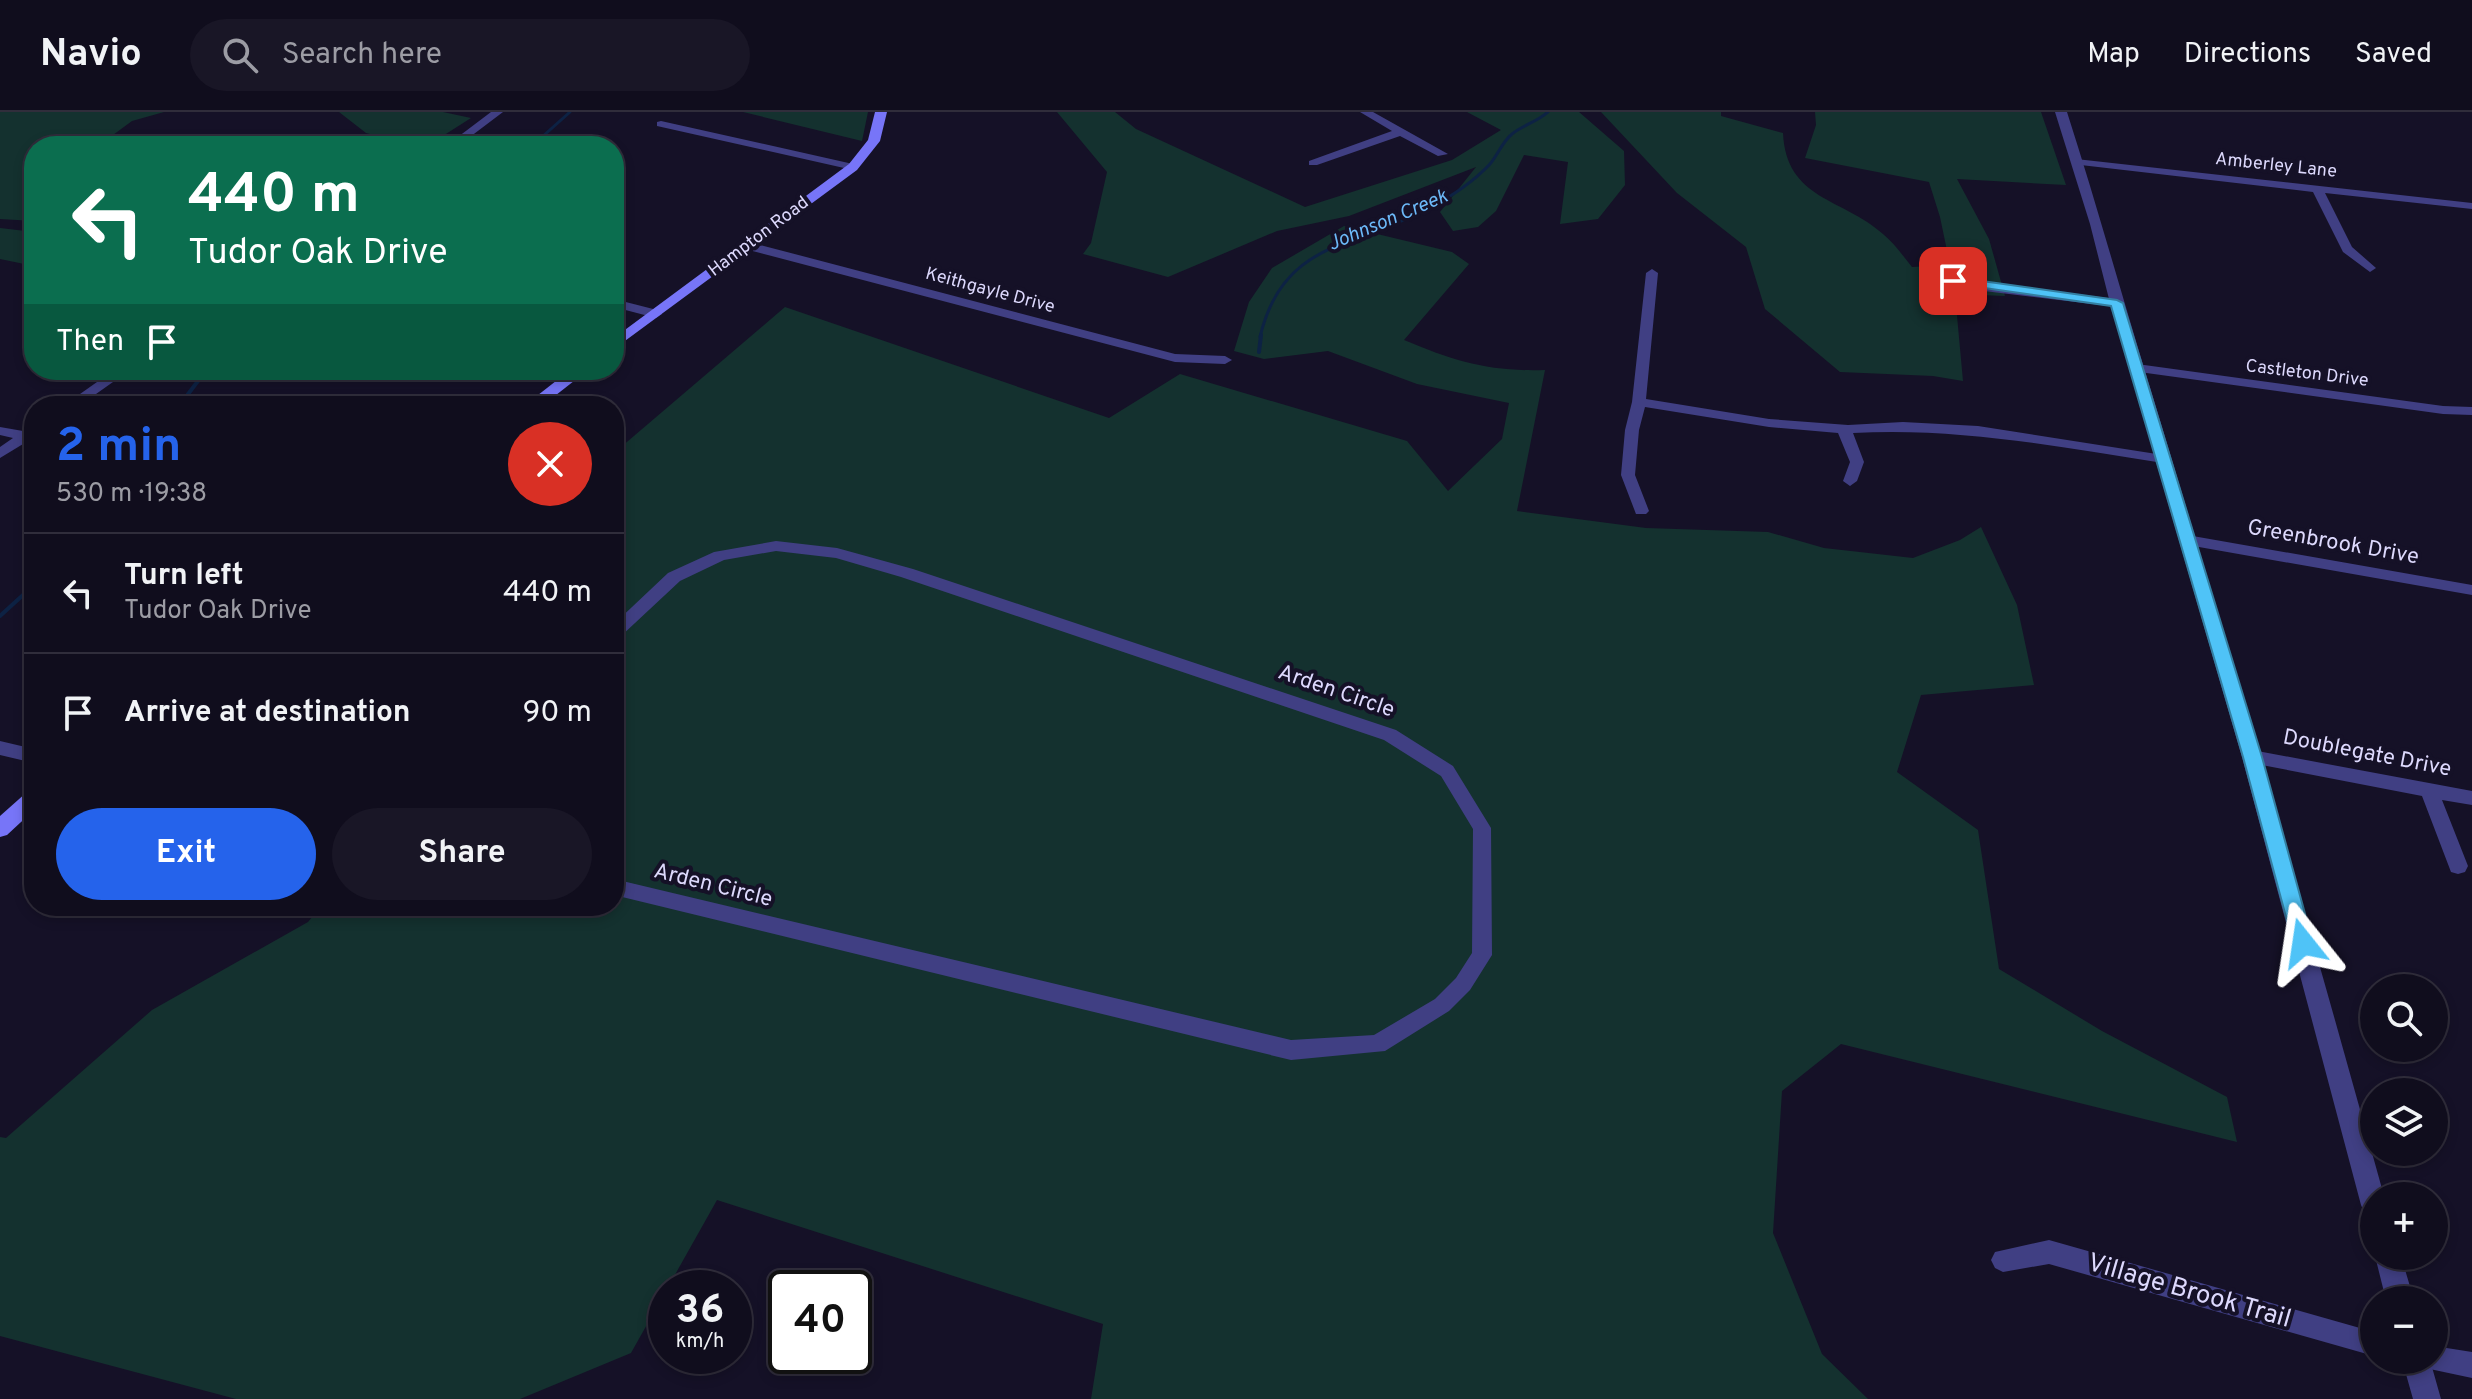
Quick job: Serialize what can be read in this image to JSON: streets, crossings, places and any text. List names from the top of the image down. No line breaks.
{"streets":{"main road":["Hampton Road"],"street":["Amberley Lane","Keithgayle Drive","Castleton Drive","Greenbrook Drive","Arden Circle","Doublegate Drive","Village Brook Trail"]},"crossings":[["Hampton Road","Keithgayle Drive"]],"water":["Johnson Creek"],"page":{"header":"Navio","search":"Search here","nav":["Map","Directions","Saved"],"turn":["440 m","Tudor Oak Drive"],"then":"Then","heading":["2 min","530 m · 19:38"],"list":[{"name":"Turn left","note":"Tudor Oak Drive","value":"440 m"},{"name":"Arrive at destination","value":"90 m"}],"buttons":["Exit","Share"],"map_buttons":["+","−"],"speed":"36 km/h","limit":"40"}}
